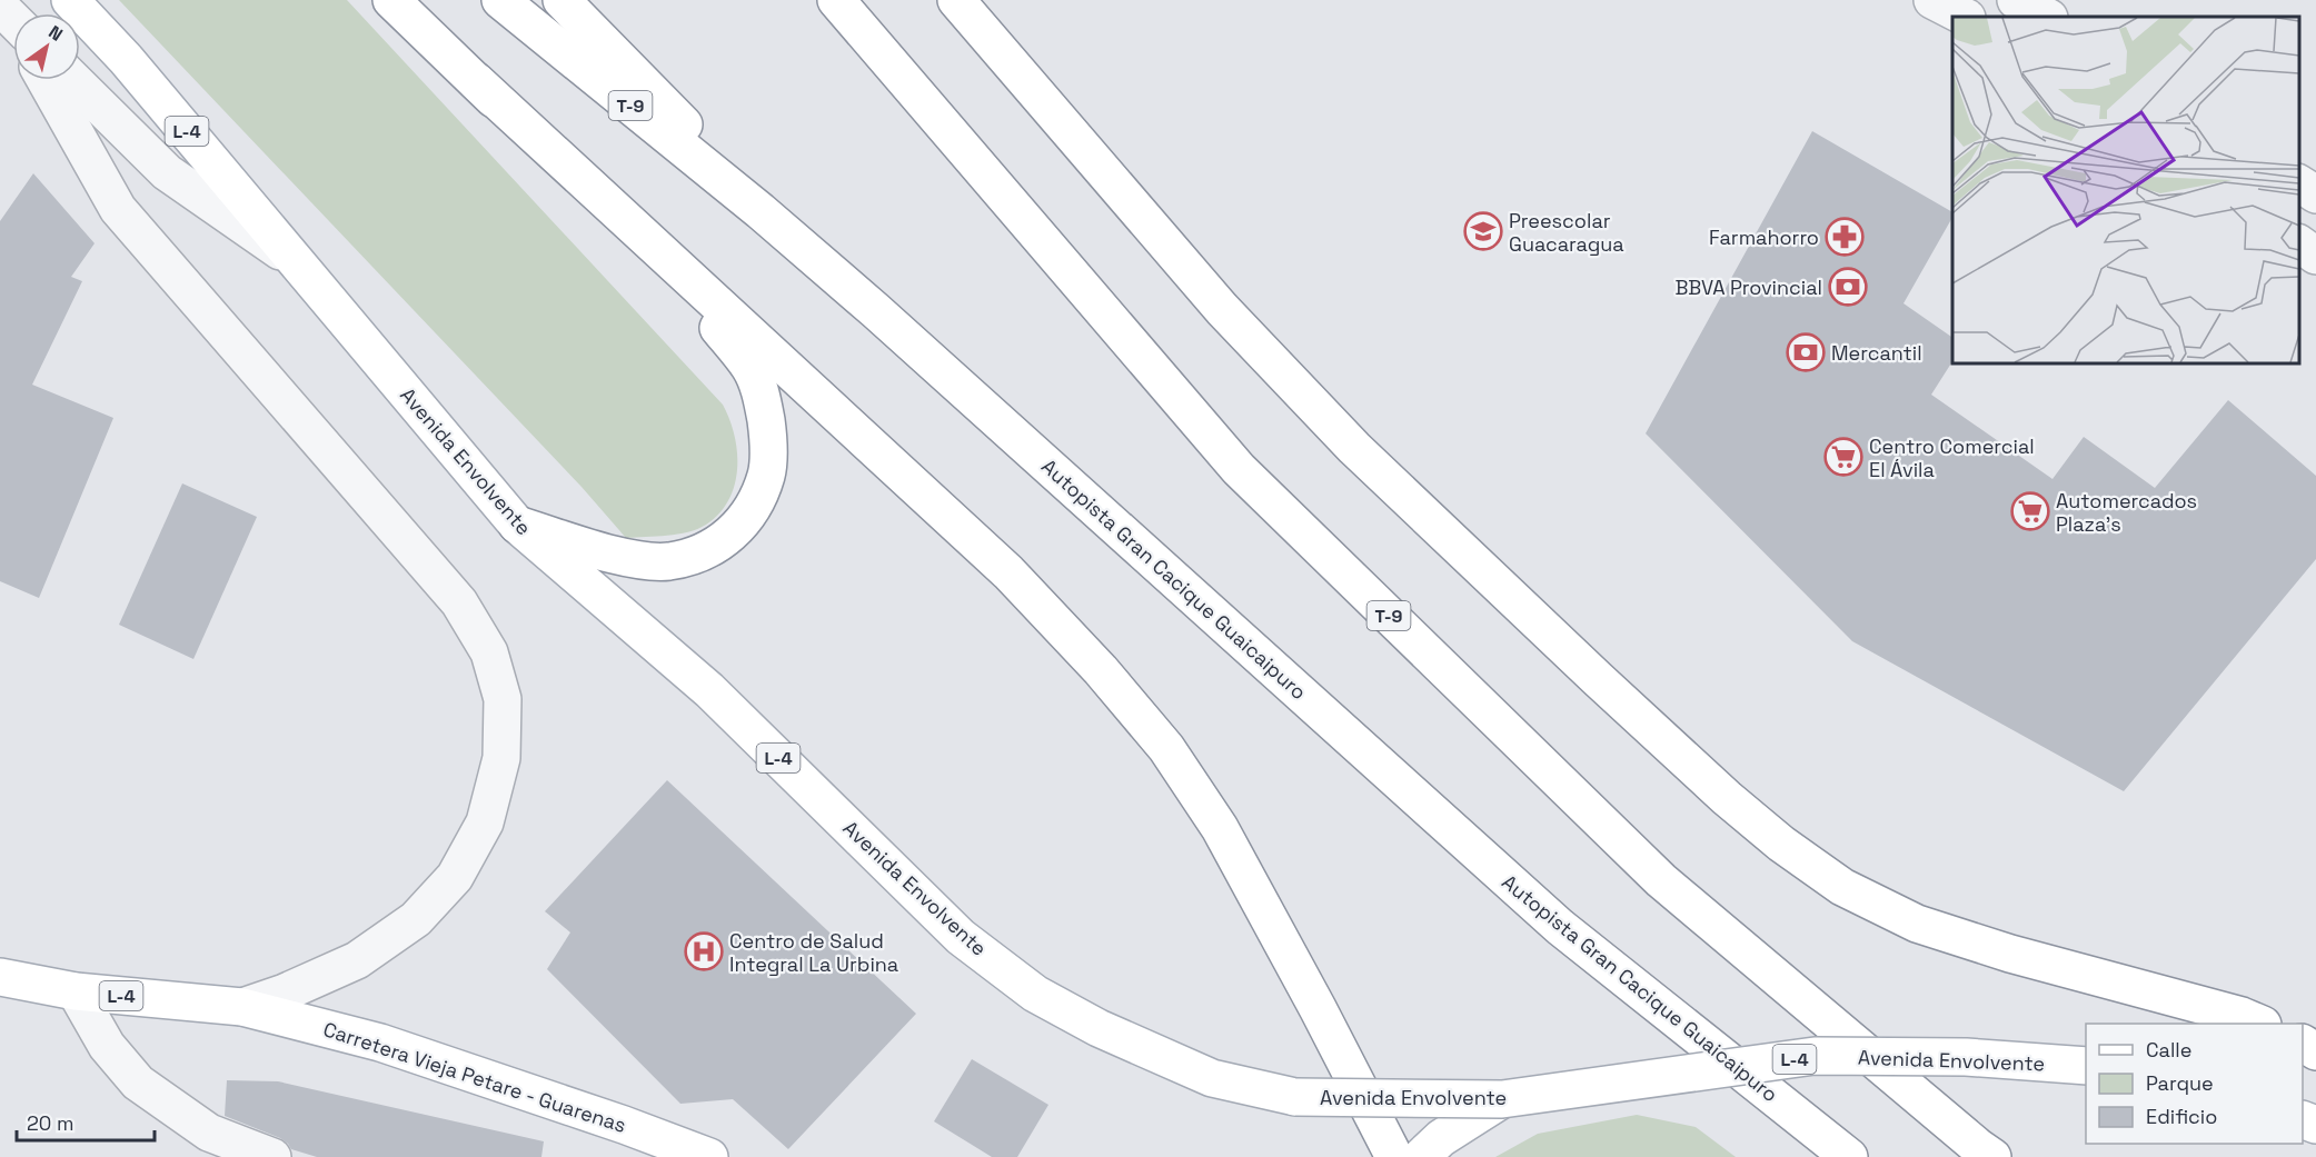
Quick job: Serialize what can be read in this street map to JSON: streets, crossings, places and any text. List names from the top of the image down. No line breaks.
{"streets":{"main road":["T-9","L-4","Avenida Envolvente","Autopista Gran Cacique Guaicaipuro","Carretera Vieja Petare - Guarenas"]},"places":{"school or university":["Preescolar Guacaragua"],"pharmacy":["Farmahorro"],"bank":["BBVA Provincial","Mercantil"],"supermarket":["Centro Comercial El Ávila","Automercados Plaza's"],"hospital":["Centro de Salud Integral La Urbina"]},"legend":["Calle","Parque","Edificio"],"scale_bar":"20 m","north":"top right"}
